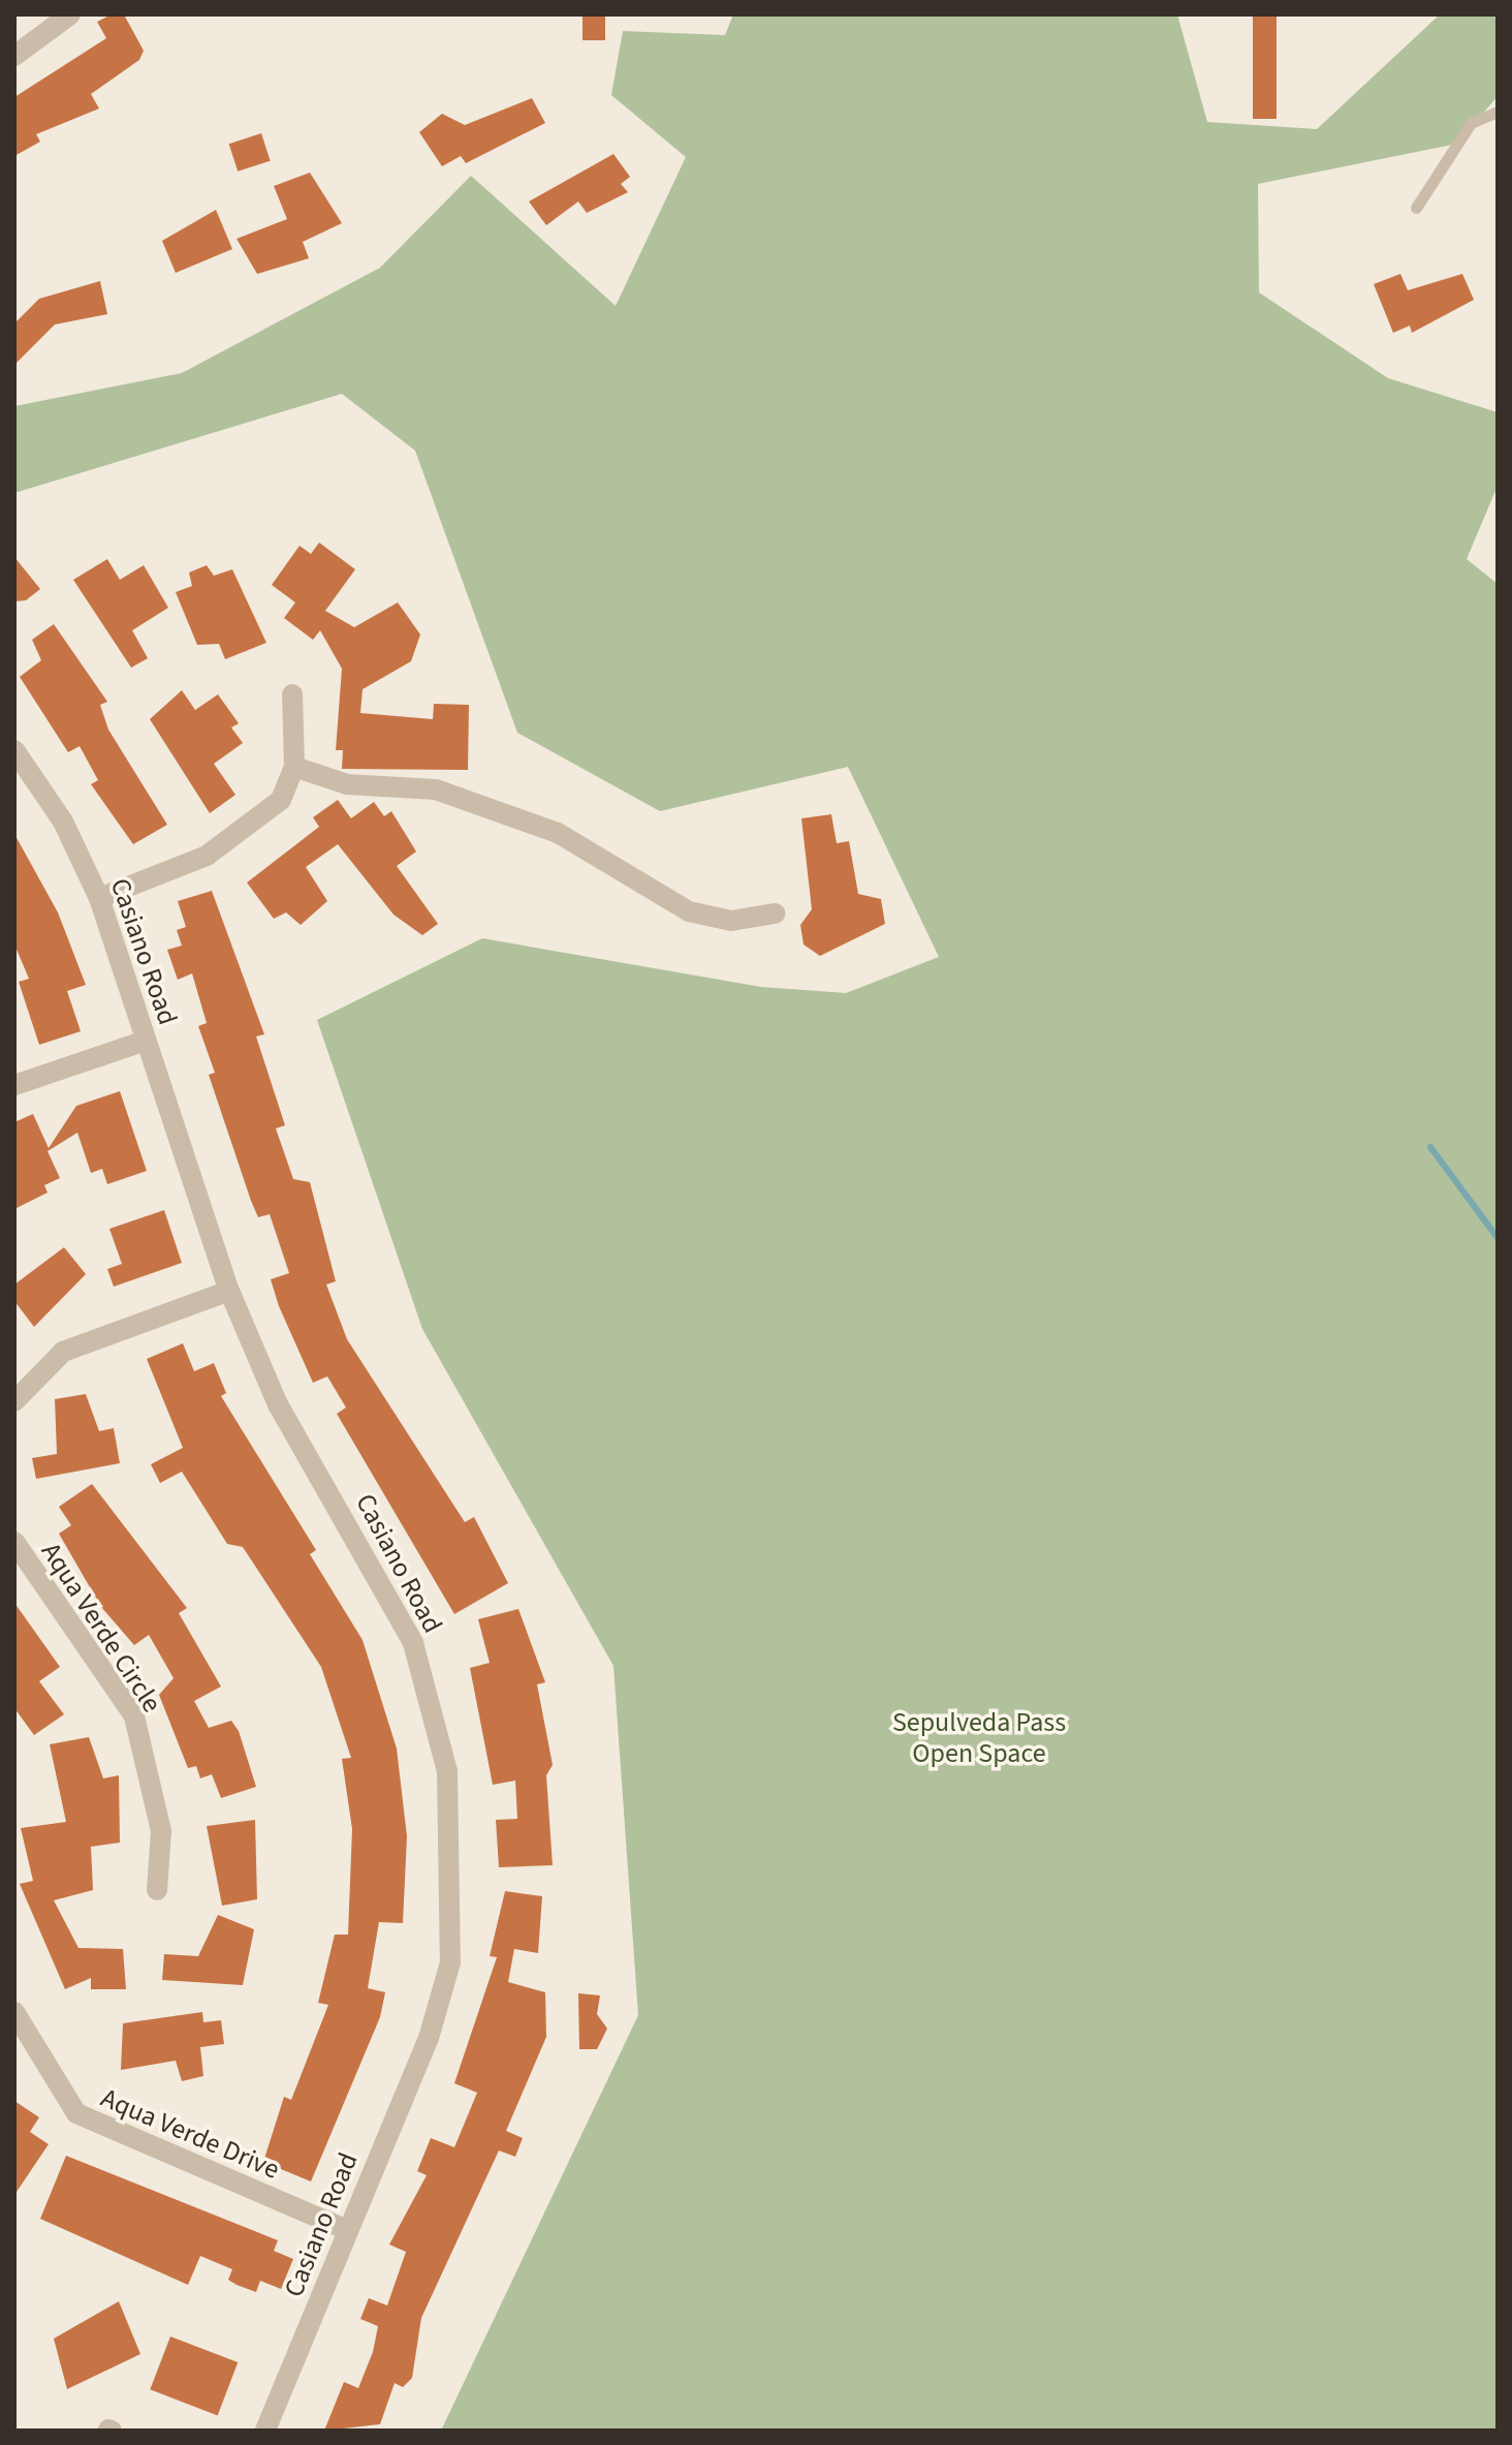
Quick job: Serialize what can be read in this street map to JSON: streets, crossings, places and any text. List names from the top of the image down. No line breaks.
{"streets":{"street":["Casiano Road","Aqua Verde Circle","Aqua Verde Drive"]},"crossings":[["Casiano Road","Aqua Verde Drive"]],"parks":["Sepulveda Pass Open Space"]}
